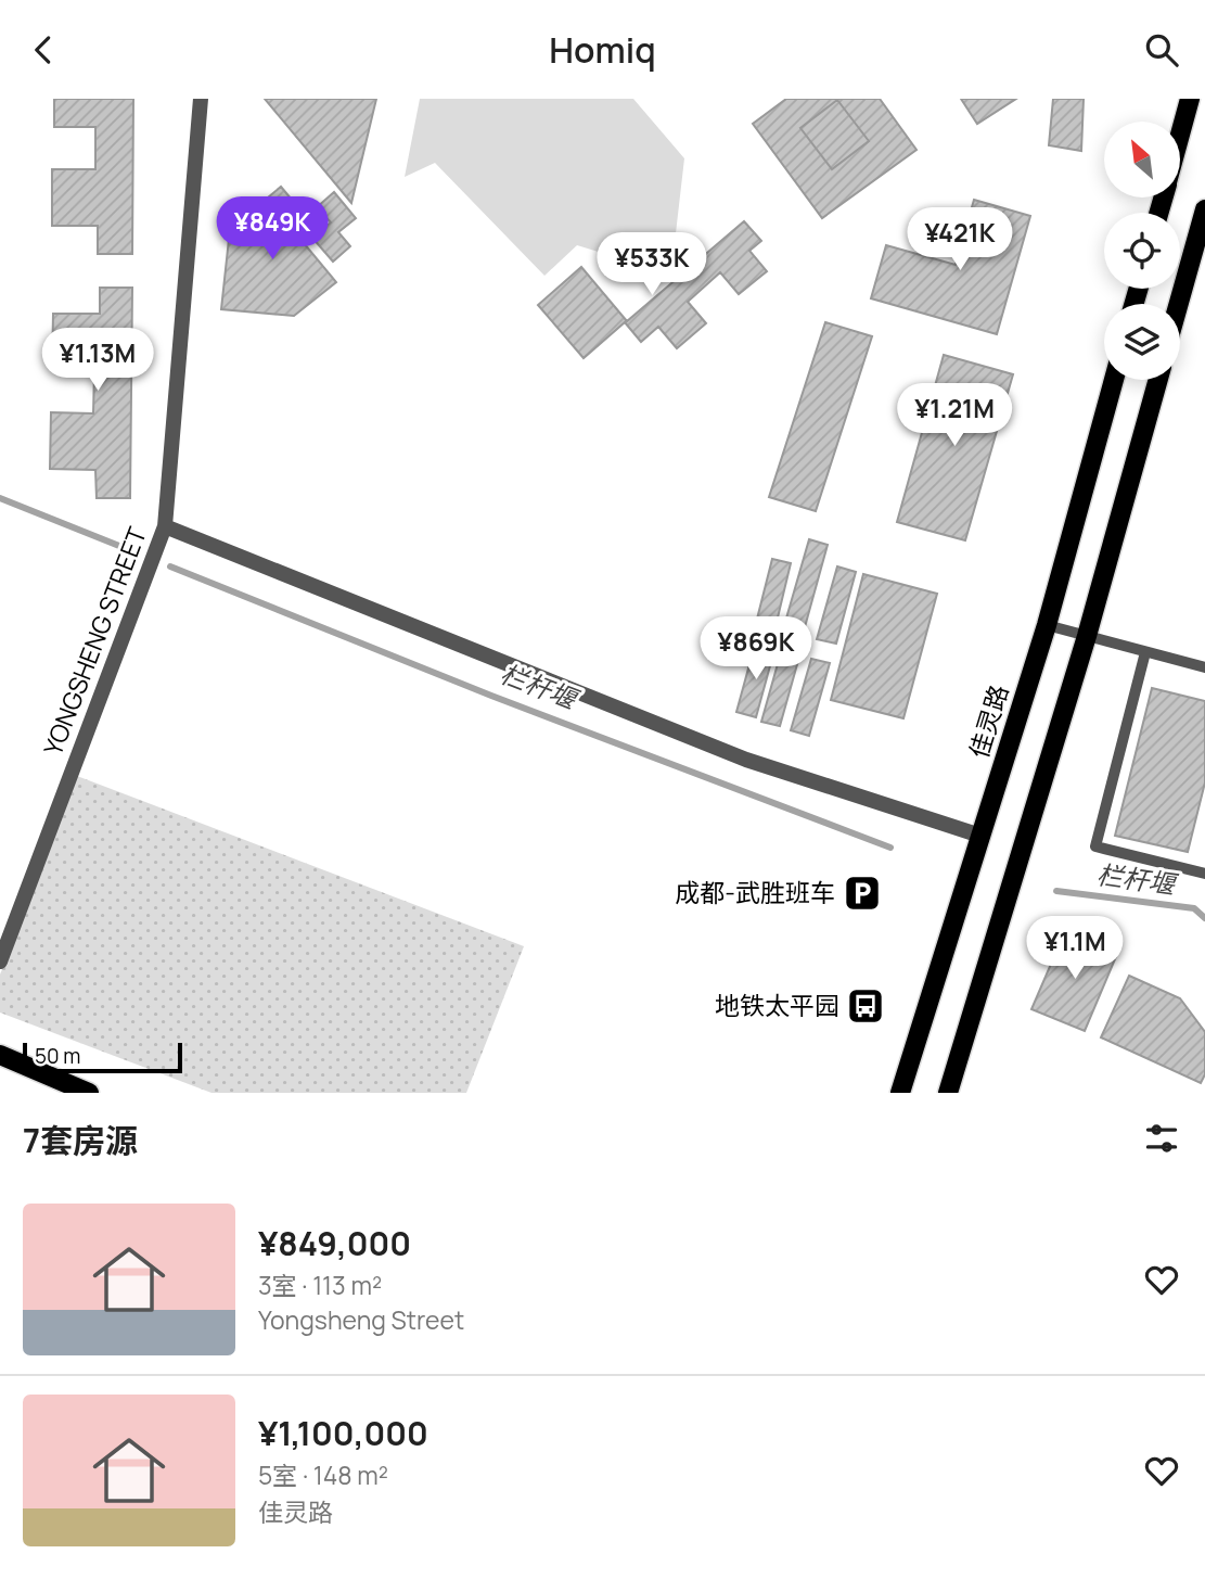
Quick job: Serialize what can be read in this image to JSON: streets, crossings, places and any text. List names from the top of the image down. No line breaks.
{"streets":{"main road":["佳灵路"],"street":["YONGSHENG STREET"]},"water":["栏杆堰"],"places":{"parking":["成都-武胜班车"],"bus stop":["地铁太平园"]},"scale_bar":"50 m","north":"top left","page":{"header":"Homiq","price":["¥849K","¥421K","¥533K","¥1.13M","¥1.21M","¥869K","¥1.1M"],"scale":"50 m","heading":"7套房源","list":[{"name":"¥849,000","note":"3室 · 113 m² · Yongsheng Street"},{"name":"¥1,100,000","note":"5室 · 148 m² · 佳灵路"}]}}
